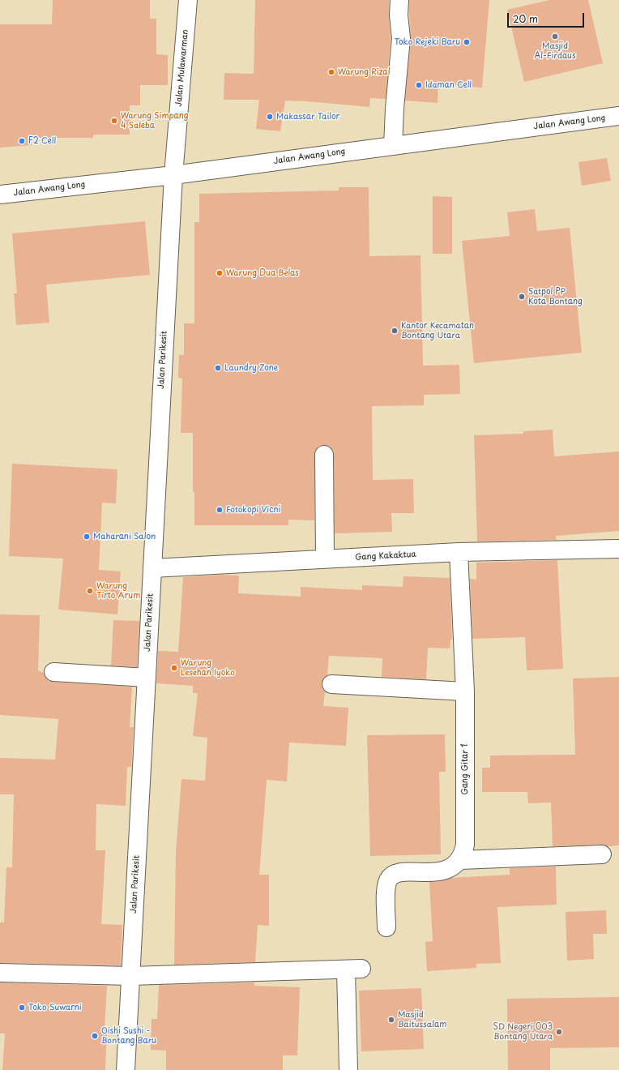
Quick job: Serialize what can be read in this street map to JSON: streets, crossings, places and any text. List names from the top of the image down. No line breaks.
{"streets":{"street":["Jalan Mulawarman","Jalan Awang Long","Jalan Parikesit","Gang Kakaktua","Gang Gitar 1"]},"crossings":[["Jalan Mulawarman","Jalan Awang Long"],["Jalan Mulawarman","Jalan Parikesit"],["Jalan Awang Long","Jalan Parikesit"],["Jalan Parikesit","Gang Kakaktua"],["Gang Kakaktua","Gang Gitar 1"]],"places":["Masjid Al-Firdaus","Toko Rejeki Baru","Warung Rizal","Idaman Cell","Makassar Tailor","Warung Simpang 4 Saleba","F2 Cell","Warung Dua Belas","Satpol PP Kota Bontang","Kantor Kecamatan Bontang Utara","Laundry Zone","Fotokopi Vicni","Maharani Salon","Warung Tirto Arum","Warung Lesehan Iyoko","Toko Suwarni","Masjid Baitussalam","SD Negeri 003 Bontang Utara","Oishi Sushi - Bontang Baru"],"scale_bar":"20 m"}
